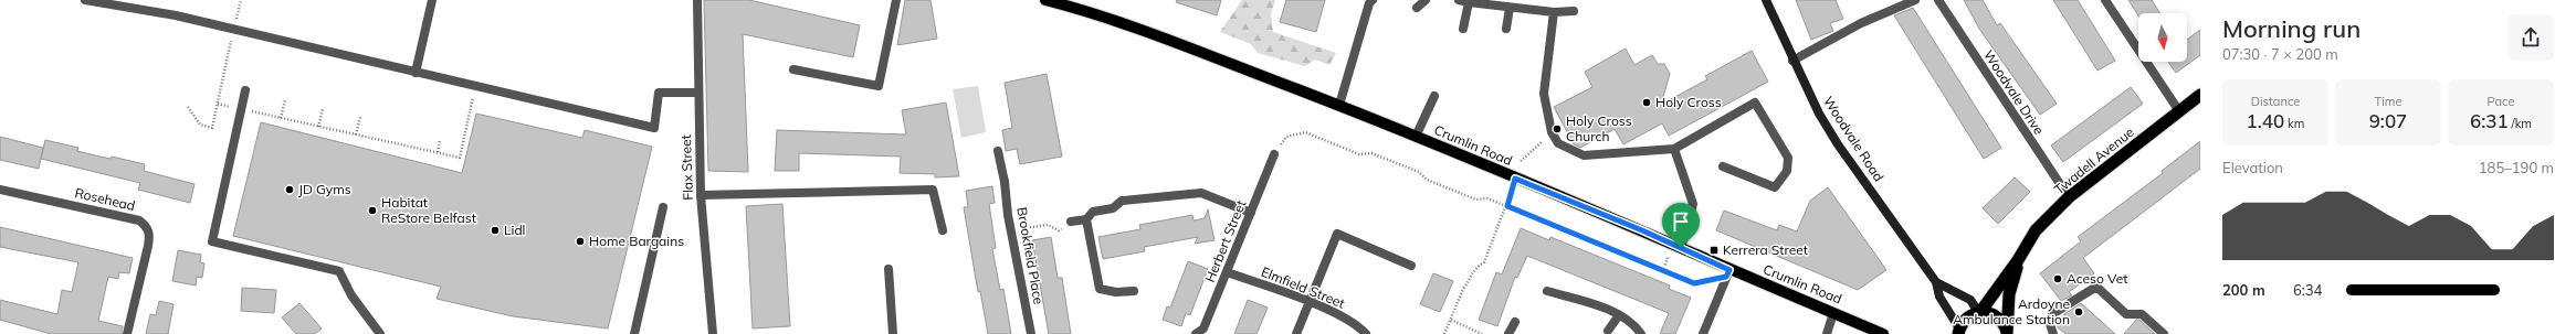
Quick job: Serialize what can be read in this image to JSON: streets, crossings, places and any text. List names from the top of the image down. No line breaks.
{"streets":{"highway":["Twadell Avenue"],"main road":["Woodvale Road","Crumlin Road"],"street":["Woodvale Drive","Flax Street","Rosehead","Herbert Street","Brookfield Place","Elmfield Street"]},"crossings":[["Woodvale Drive","Twadell Avenue"],["Woodvale Road","Twadell Avenue"],["Herbert Street","Elmfield Street"]],"places":{"other":["Holy Cross","Holy Cross Church","JD Gyms","Habitat ReStore Belfast","Lidl","Home Bargains","Aceso Vet","Ardoyne Ambulance Station"],"transit":["Kerrera Street"]},"north":"bottom","page":{"heading":["Morning run","07:30 · 7 × 200 m"],"stats":[["Distance","1.40 km"],["Time","9:07"],["Pace","6:31 /km"]],"chart":["Elevation","185–190 m"],"list":[{"name":"200 m","note":"6:34"}]}}
